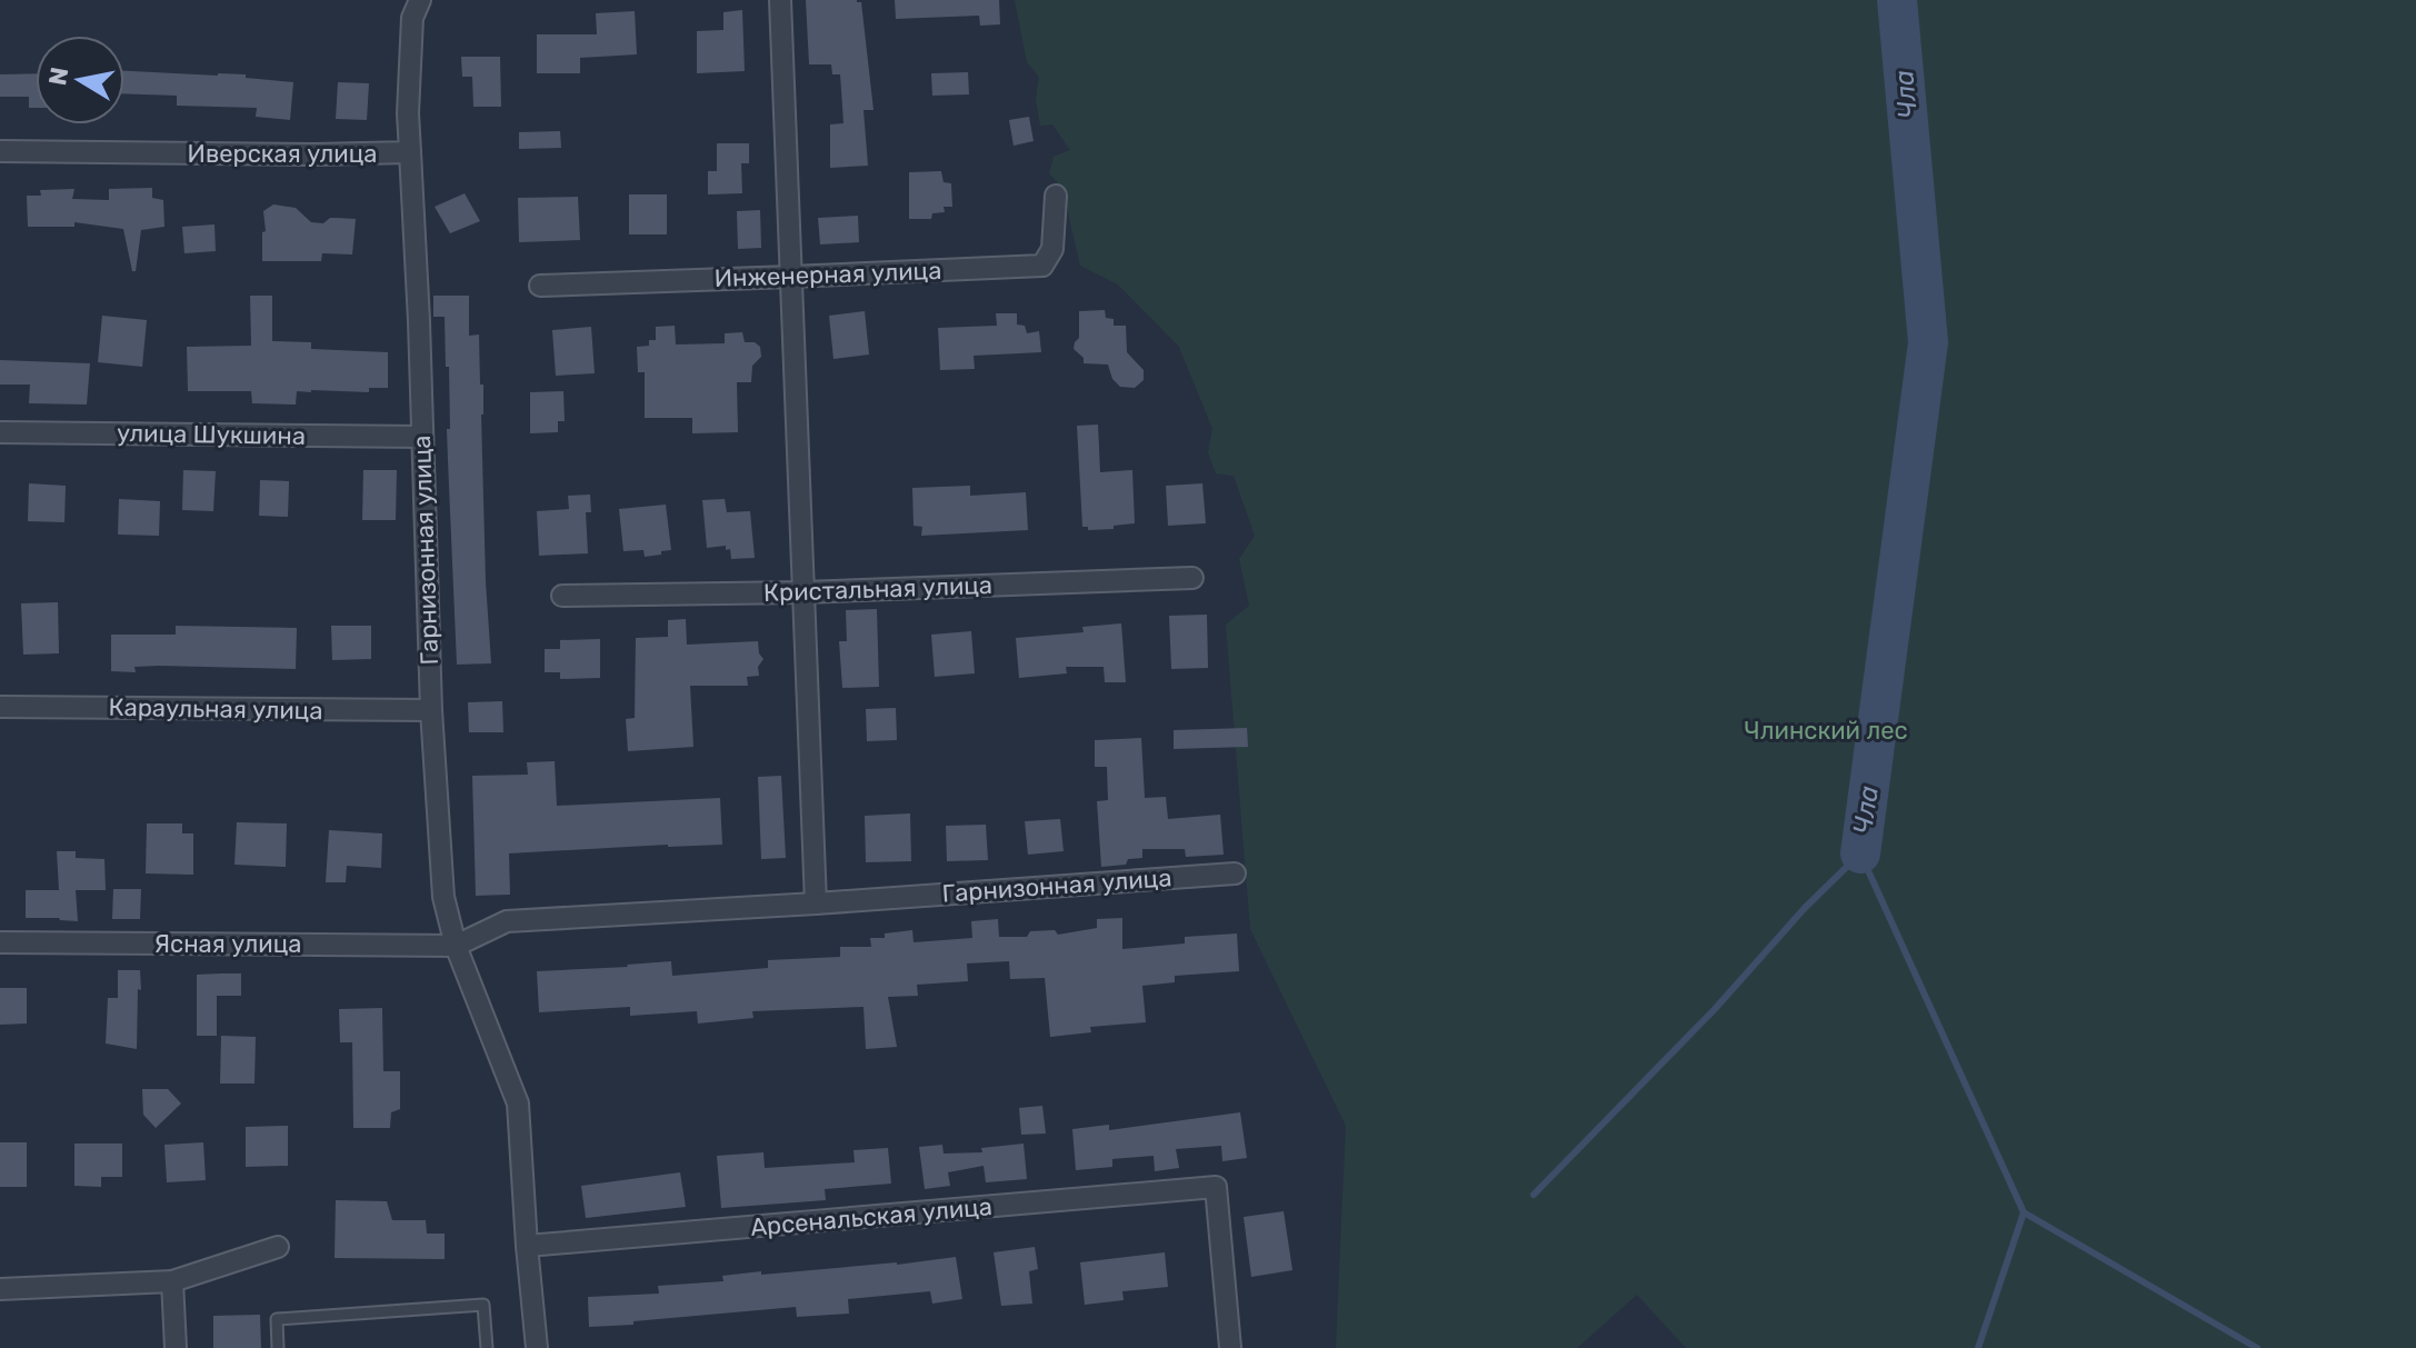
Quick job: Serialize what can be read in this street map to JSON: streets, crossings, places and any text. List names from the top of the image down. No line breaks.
{"streets":{"street":["Иверская улица","Инженерная улица","улица Шукшина","Гарнизонная улица","Кристальная улица","Караульная улица","Ясная улица","Арсенальская улица"]},"crossings":[["Иверская улица","Гарнизонная улица"],["улица Шукшина","Гарнизонная улица"],["Гарнизонная улица","Караульная улица"],["Гарнизонная улица","Ясная улица"],["Гарнизонная улица","Арсенальская улица"]],"water":["Чла"],"parks":["Члинский лес"],"north":"left"}
